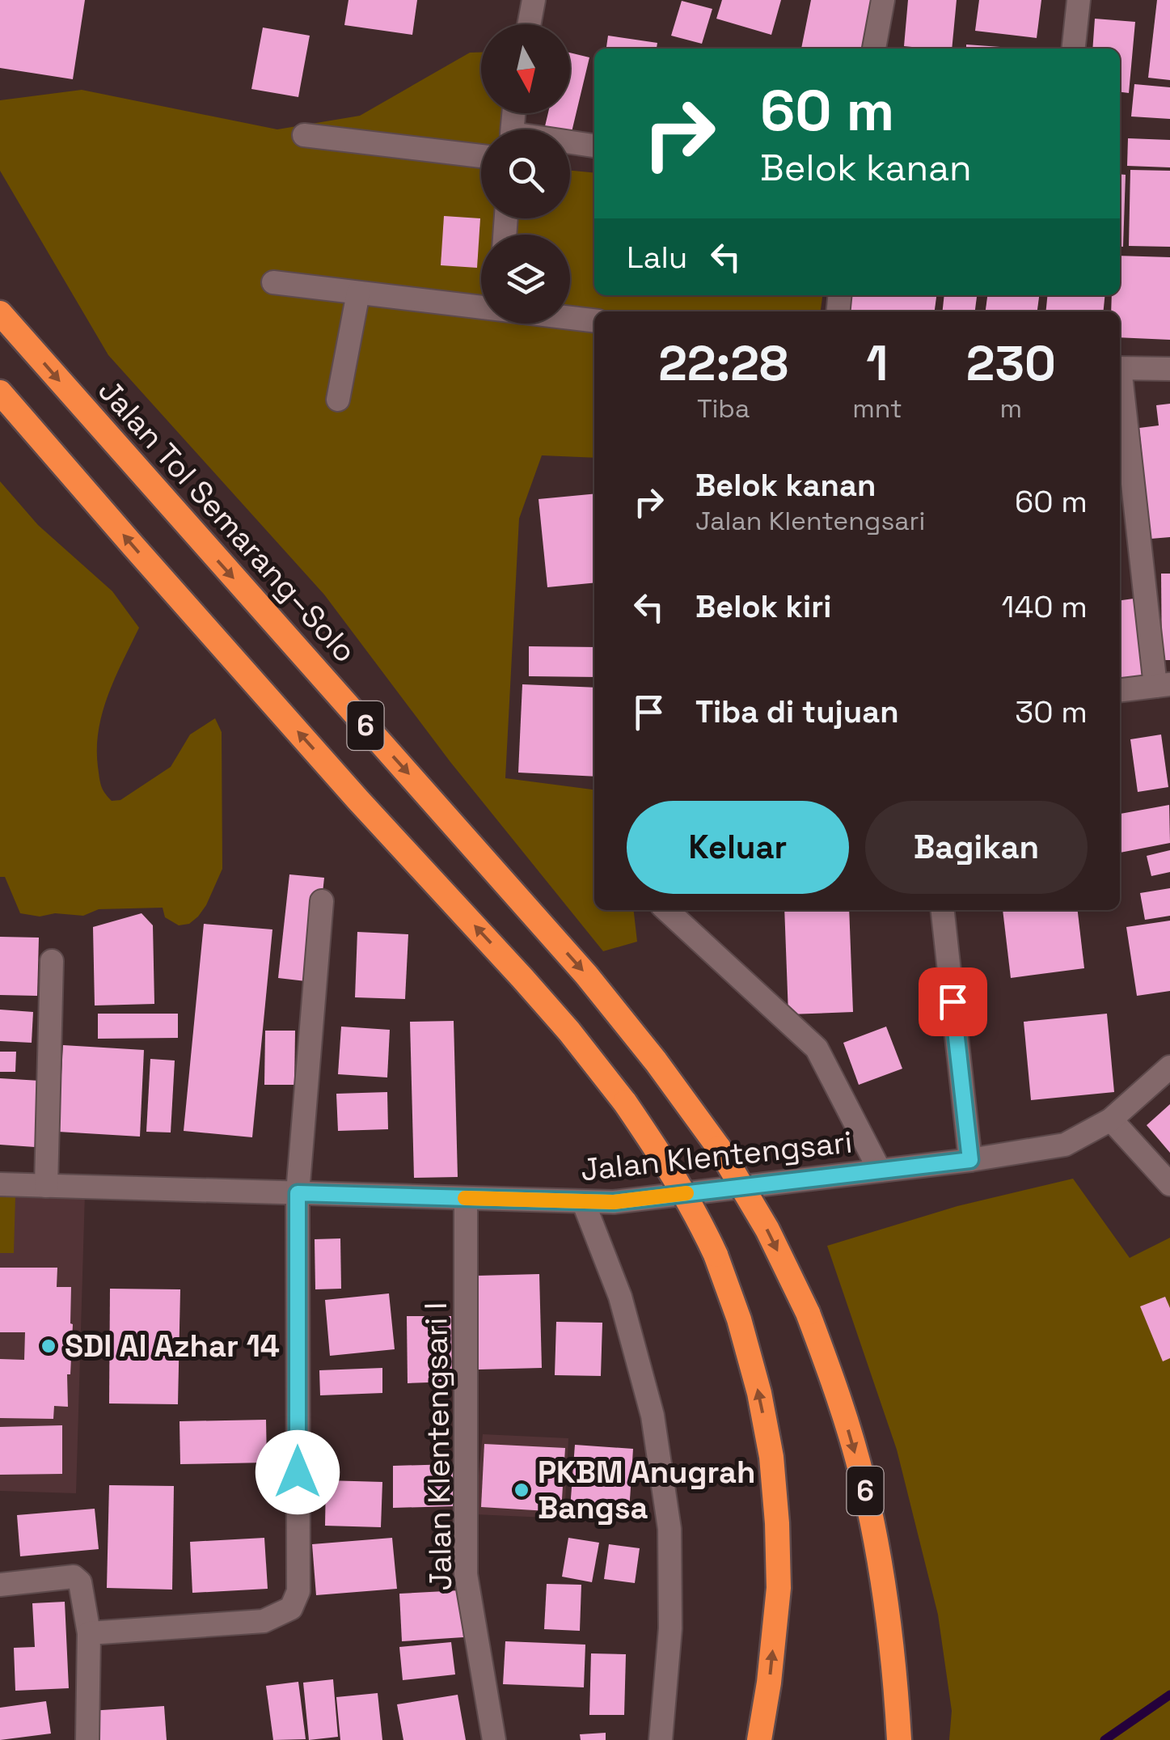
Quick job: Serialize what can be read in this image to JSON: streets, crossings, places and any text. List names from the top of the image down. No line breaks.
{"streets":{"highway":["Jalan Tol Semarang–Solo","6"],"street":["Jalan Klentengsari","Jalan Klentengsari I"]},"crossings":[["Jalan Klentengsari","Jalan Klentengsari I"]],"places":["SDI Al Azhar 14","PKBM Anugrah Bangsa"],"north":"bottom","page":{"turn":["60 m","Belok kanan"],"then":"Lalu","eta":["22:28","Tiba","1","mnt","230","m"],"list":[{"name":"Belok kanan","note":"Jalan Klentengsari","value":"60 m"},{"name":"Belok kiri","value":"140 m"},{"name":"Tiba di tujuan","value":"30 m"}],"buttons":["Keluar","Bagikan"]}}
